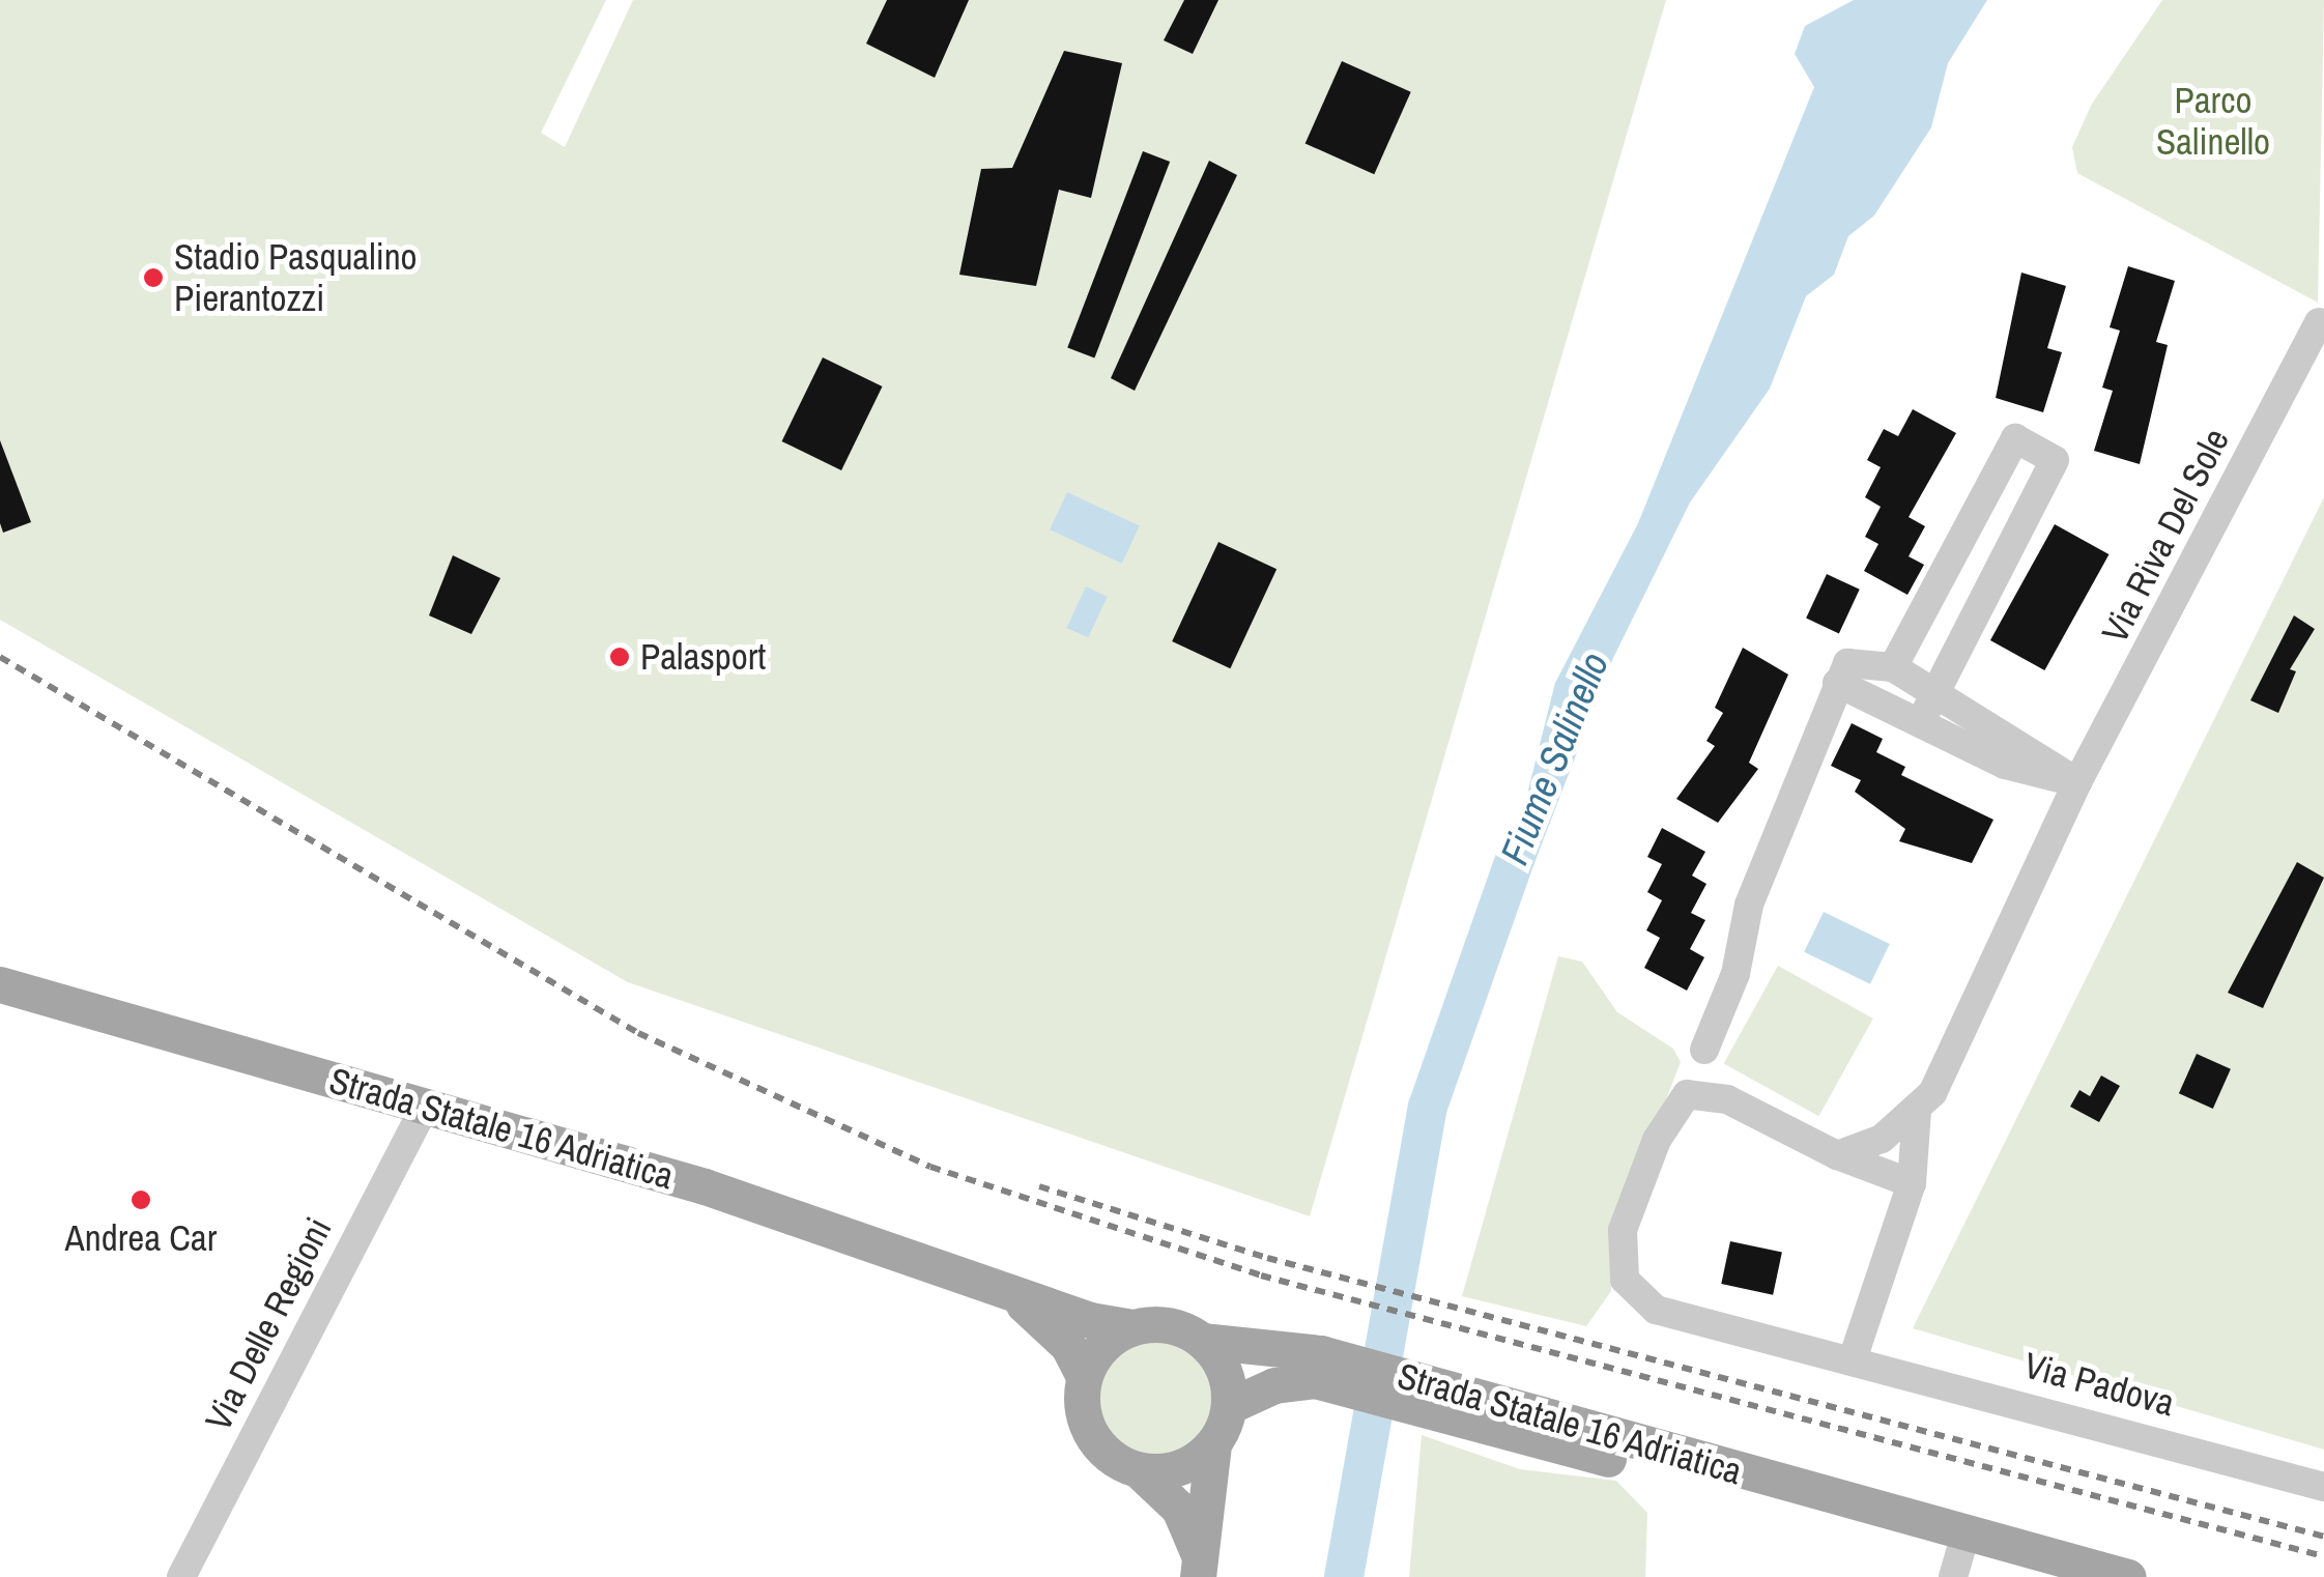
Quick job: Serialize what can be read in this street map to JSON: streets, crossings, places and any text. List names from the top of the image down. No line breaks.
{"streets":{"main road":["Strada Statale 16 Adriatica"],"street":["Via Riva Del Sole","Via Delle Regioni","Via Padova"]},"crossings":[["Via Riva Del Sole","Via Padova"],["Strada Statale 16 Adriatica","Via Delle Regioni"]],"water":["Fiume Salinello"],"parks":["Parco Salinello"],"places":["Stadio Pasqualino Pierantozzi","Palasport","Andrea Car"]}
